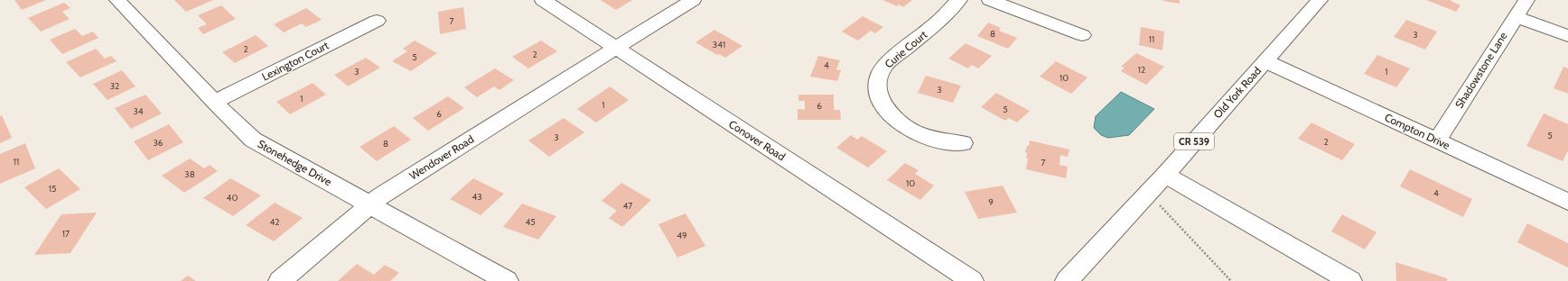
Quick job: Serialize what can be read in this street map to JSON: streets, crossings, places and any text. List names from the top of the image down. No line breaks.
{"streets":{"street":["Curie Court","Lexington Court","Shadowstone Lane","Old York Road","Compton Drive","Conover Road","CR 539","Wendover Road","Stonehedge Drive"]},"crossings":[["Lexington Court","Stonehedge Drive"],["Shadowstone Lane","Compton Drive"],["Old York Road","Compton Drive"],["Conover Road","Wendover Road"],["Wendover Road","Stonehedge Drive"]],"house_numbers":["7","8","3","11","341","2","2","5","4","12","3","1","10","32","3","1","1","6","5","34","6","5","3","2","36","8","11","7","38","10","15","4","43","40","9","47","42","45","17","49"]}
